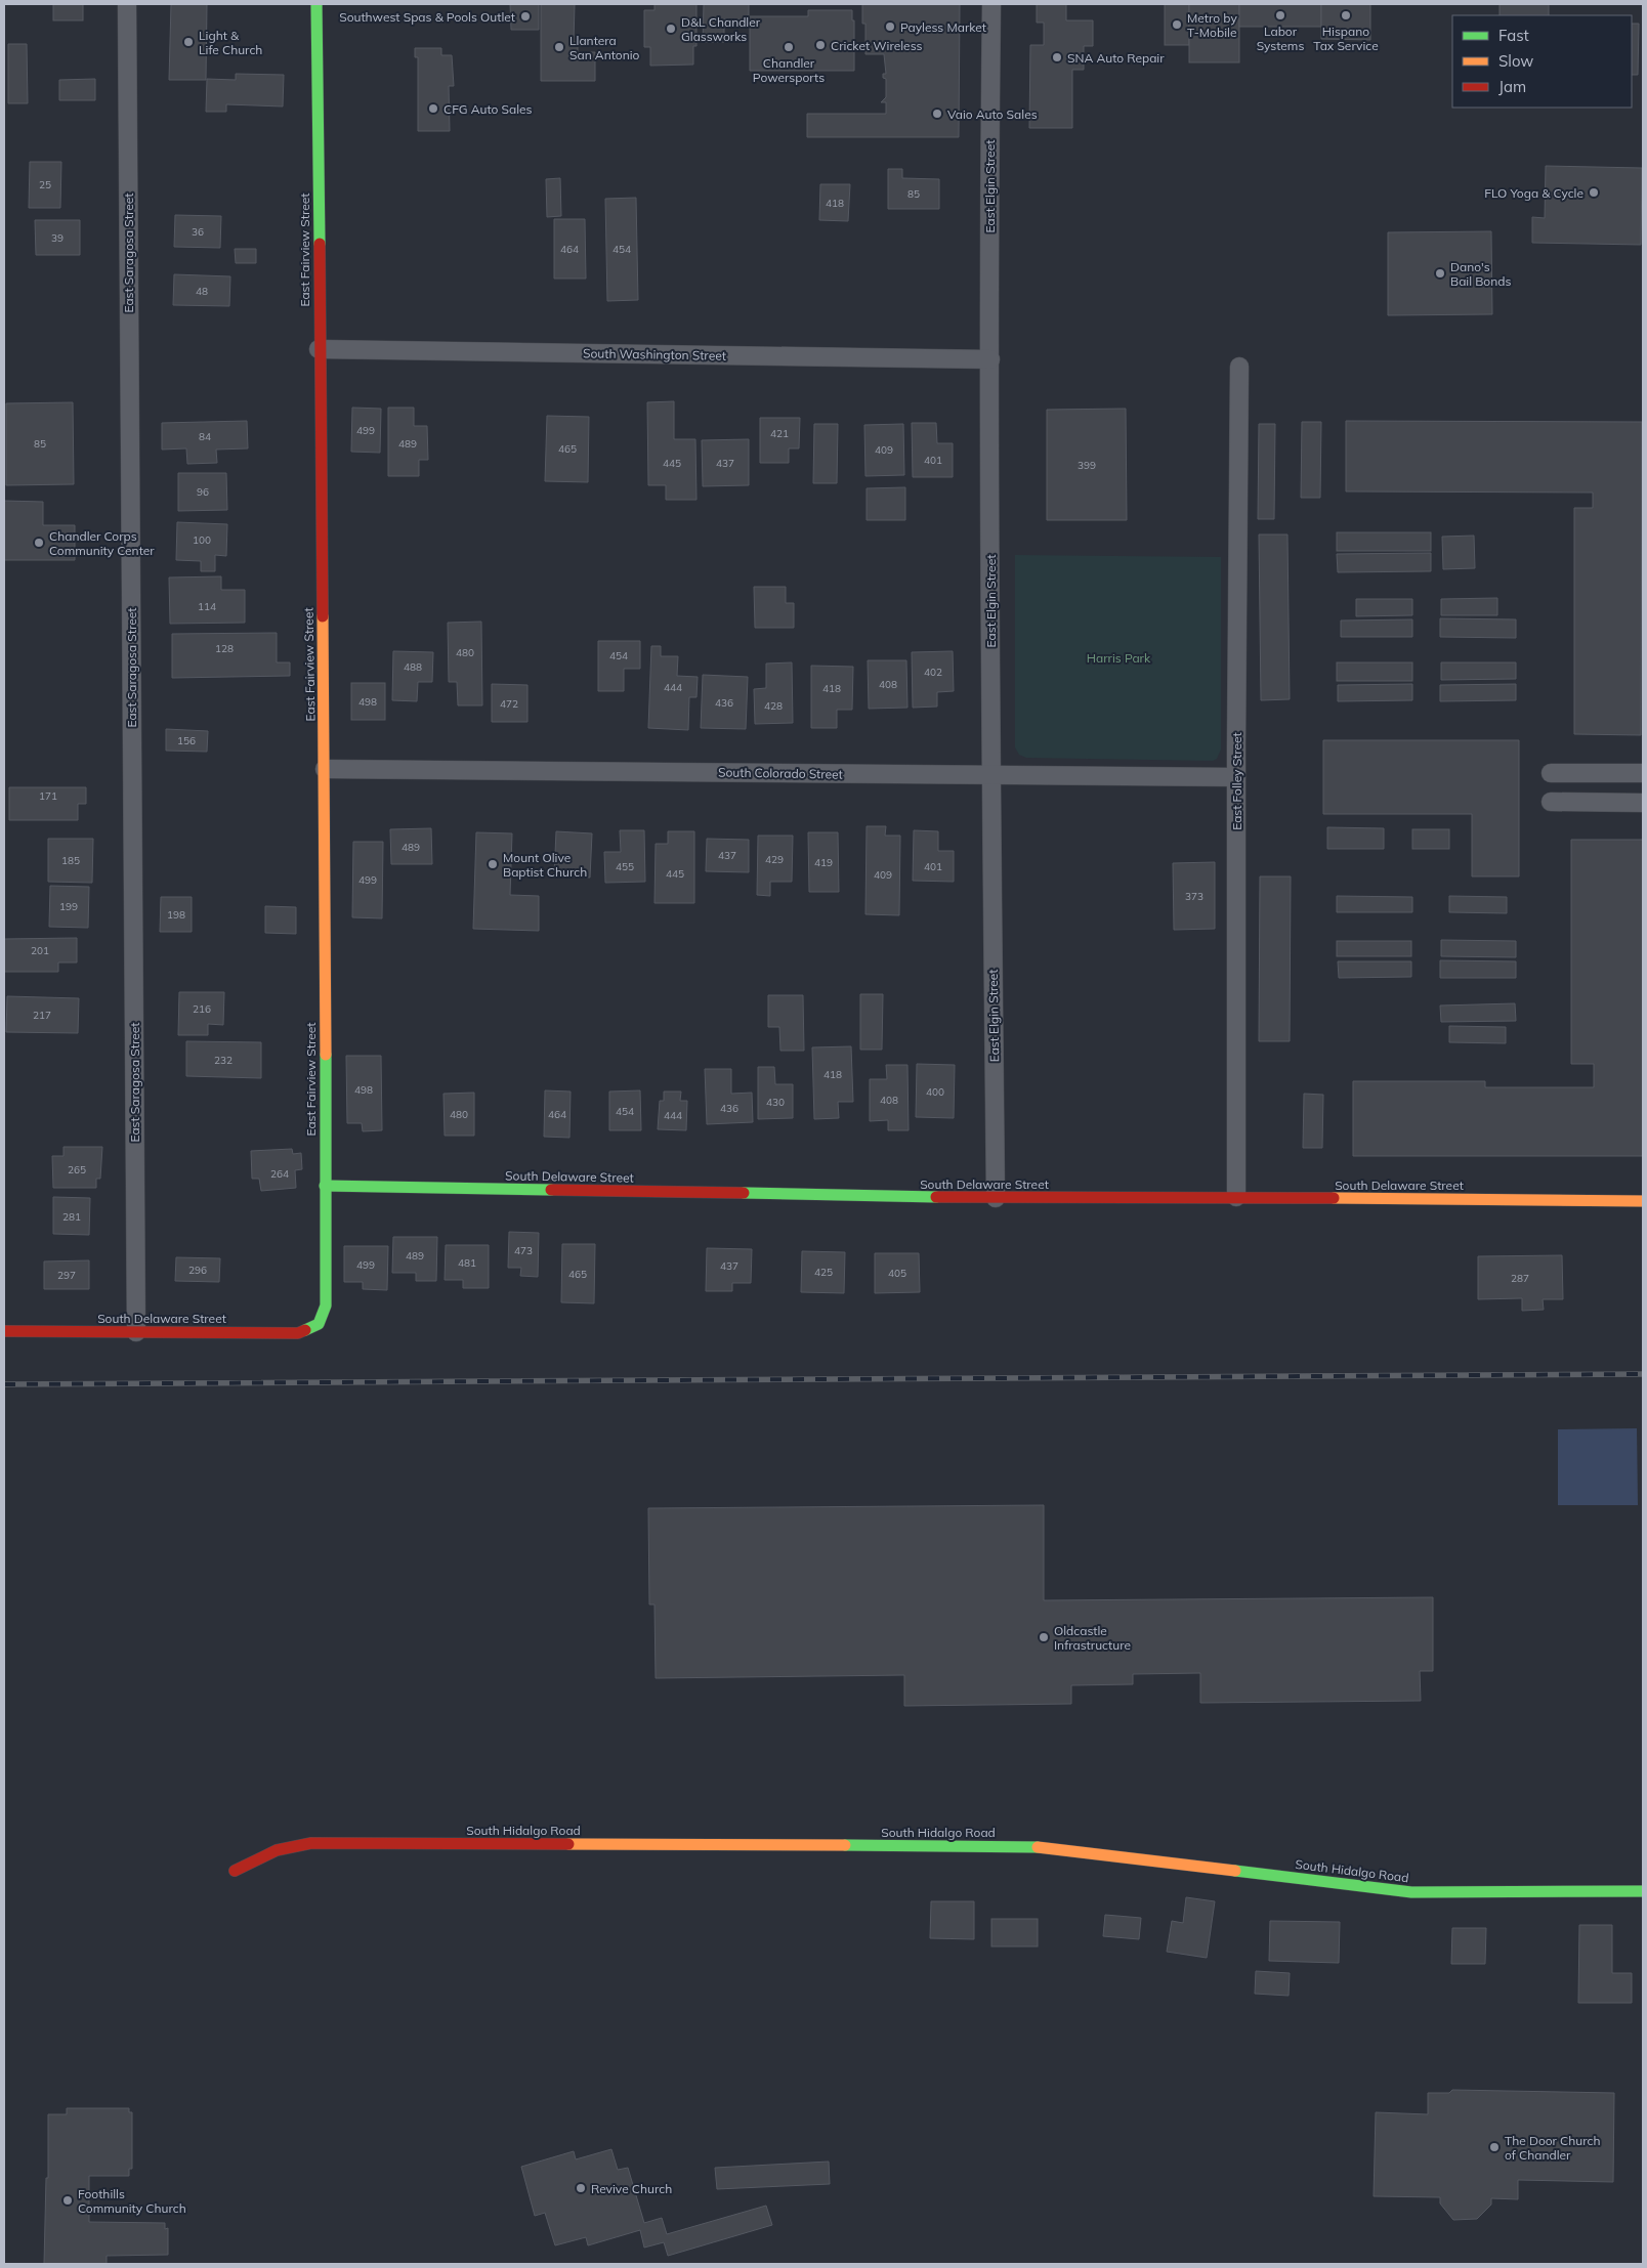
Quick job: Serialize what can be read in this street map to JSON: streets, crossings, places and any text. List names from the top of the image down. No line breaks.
{"streets":{"street":["East Elgin Street","East Fairview Street","East Saragosa Street","South Washington Street","South Colorado Street","East Folley Street","South Delaware Street","South Hidalgo Road"]},"crossings":[["East Elgin Street","South Washington Street"],["East Elgin Street","South Colorado Street"],["East Elgin Street","South Delaware Street"],["East Fairview Street","South Washington Street"],["East Fairview Street","South Colorado Street"],["East Fairview Street","South Delaware Street"],["East Saragosa Street","South Delaware Street"],["South Colorado Street","East Folley Street"],["East Folley Street","South Delaware Street"]],"parks":["Harris Park"],"places":["Labor Systems","Hispano Tax Service","Southwest Spas & Pools Outlet","Metro by T-Mobile","Payless Market","D&L Chandler Glassworks","Light & Life Church","Cricket Wireless","Llantera San Antonio","Chandler Powersports","SNA Auto Repair","CFG Auto Sales","Vaio Auto Sales","FLO Yoga & Cycle","Dano's Bail Bonds","Chandler Corps Community Center","Mount Olive Baptist Church","Oldcastle Infrastructure","The Door Church of Chandler","Revive Church","Foothills Community Church"],"house_numbers":["25","85","418","36","39","464","454","48","499","421","84","85","489","465","409","401","445","437","399","96","100","114","128","480","454","488","402","408","444","418","498","436","472","428","156","171","489","437","429","185","419","455","401","445","409","499","373","199","198","201","216","217","232","418","498","400","408","430","436","454","480","464","444","265","264","281","473","489","481","499","437","296","425","405","465","297","287"],"legend":["Fast","Slow","Jam"]}
